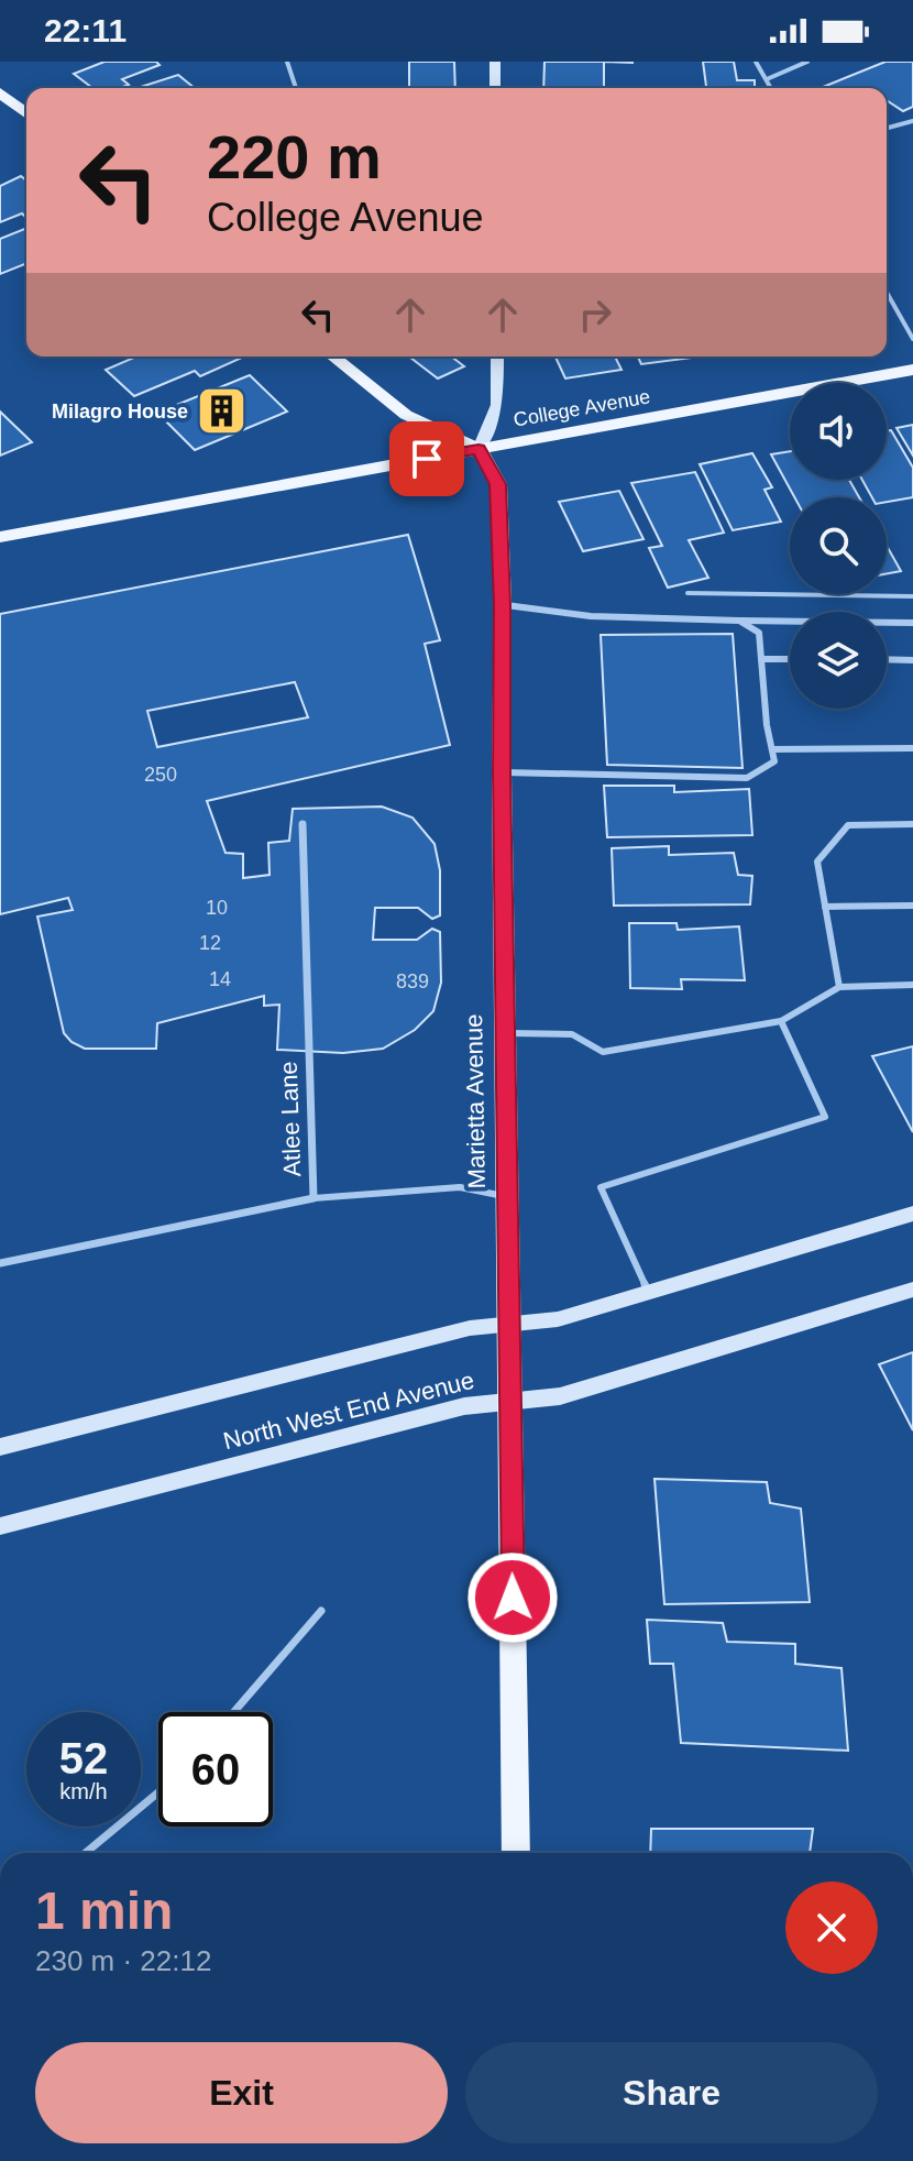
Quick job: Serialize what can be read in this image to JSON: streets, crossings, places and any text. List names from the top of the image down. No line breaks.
{"streets":{"main road":["College Avenue","Marietta Avenue"],"street":["Atlee Lane","North West End Avenue"]},"crossings":[["College Avenue","Marietta Avenue"],["Marietta Avenue","North West End Avenue"]],"places":{"building":["Milagro House"]},"house_numbers":["250","10","12","14","839"],"page":{"status":"22:11","turn":["220 m","College Avenue"],"speed":"52 km/h","limit":"60","heading":["1 min","230 m · 22:12"],"buttons":["Exit","Share"]}}
